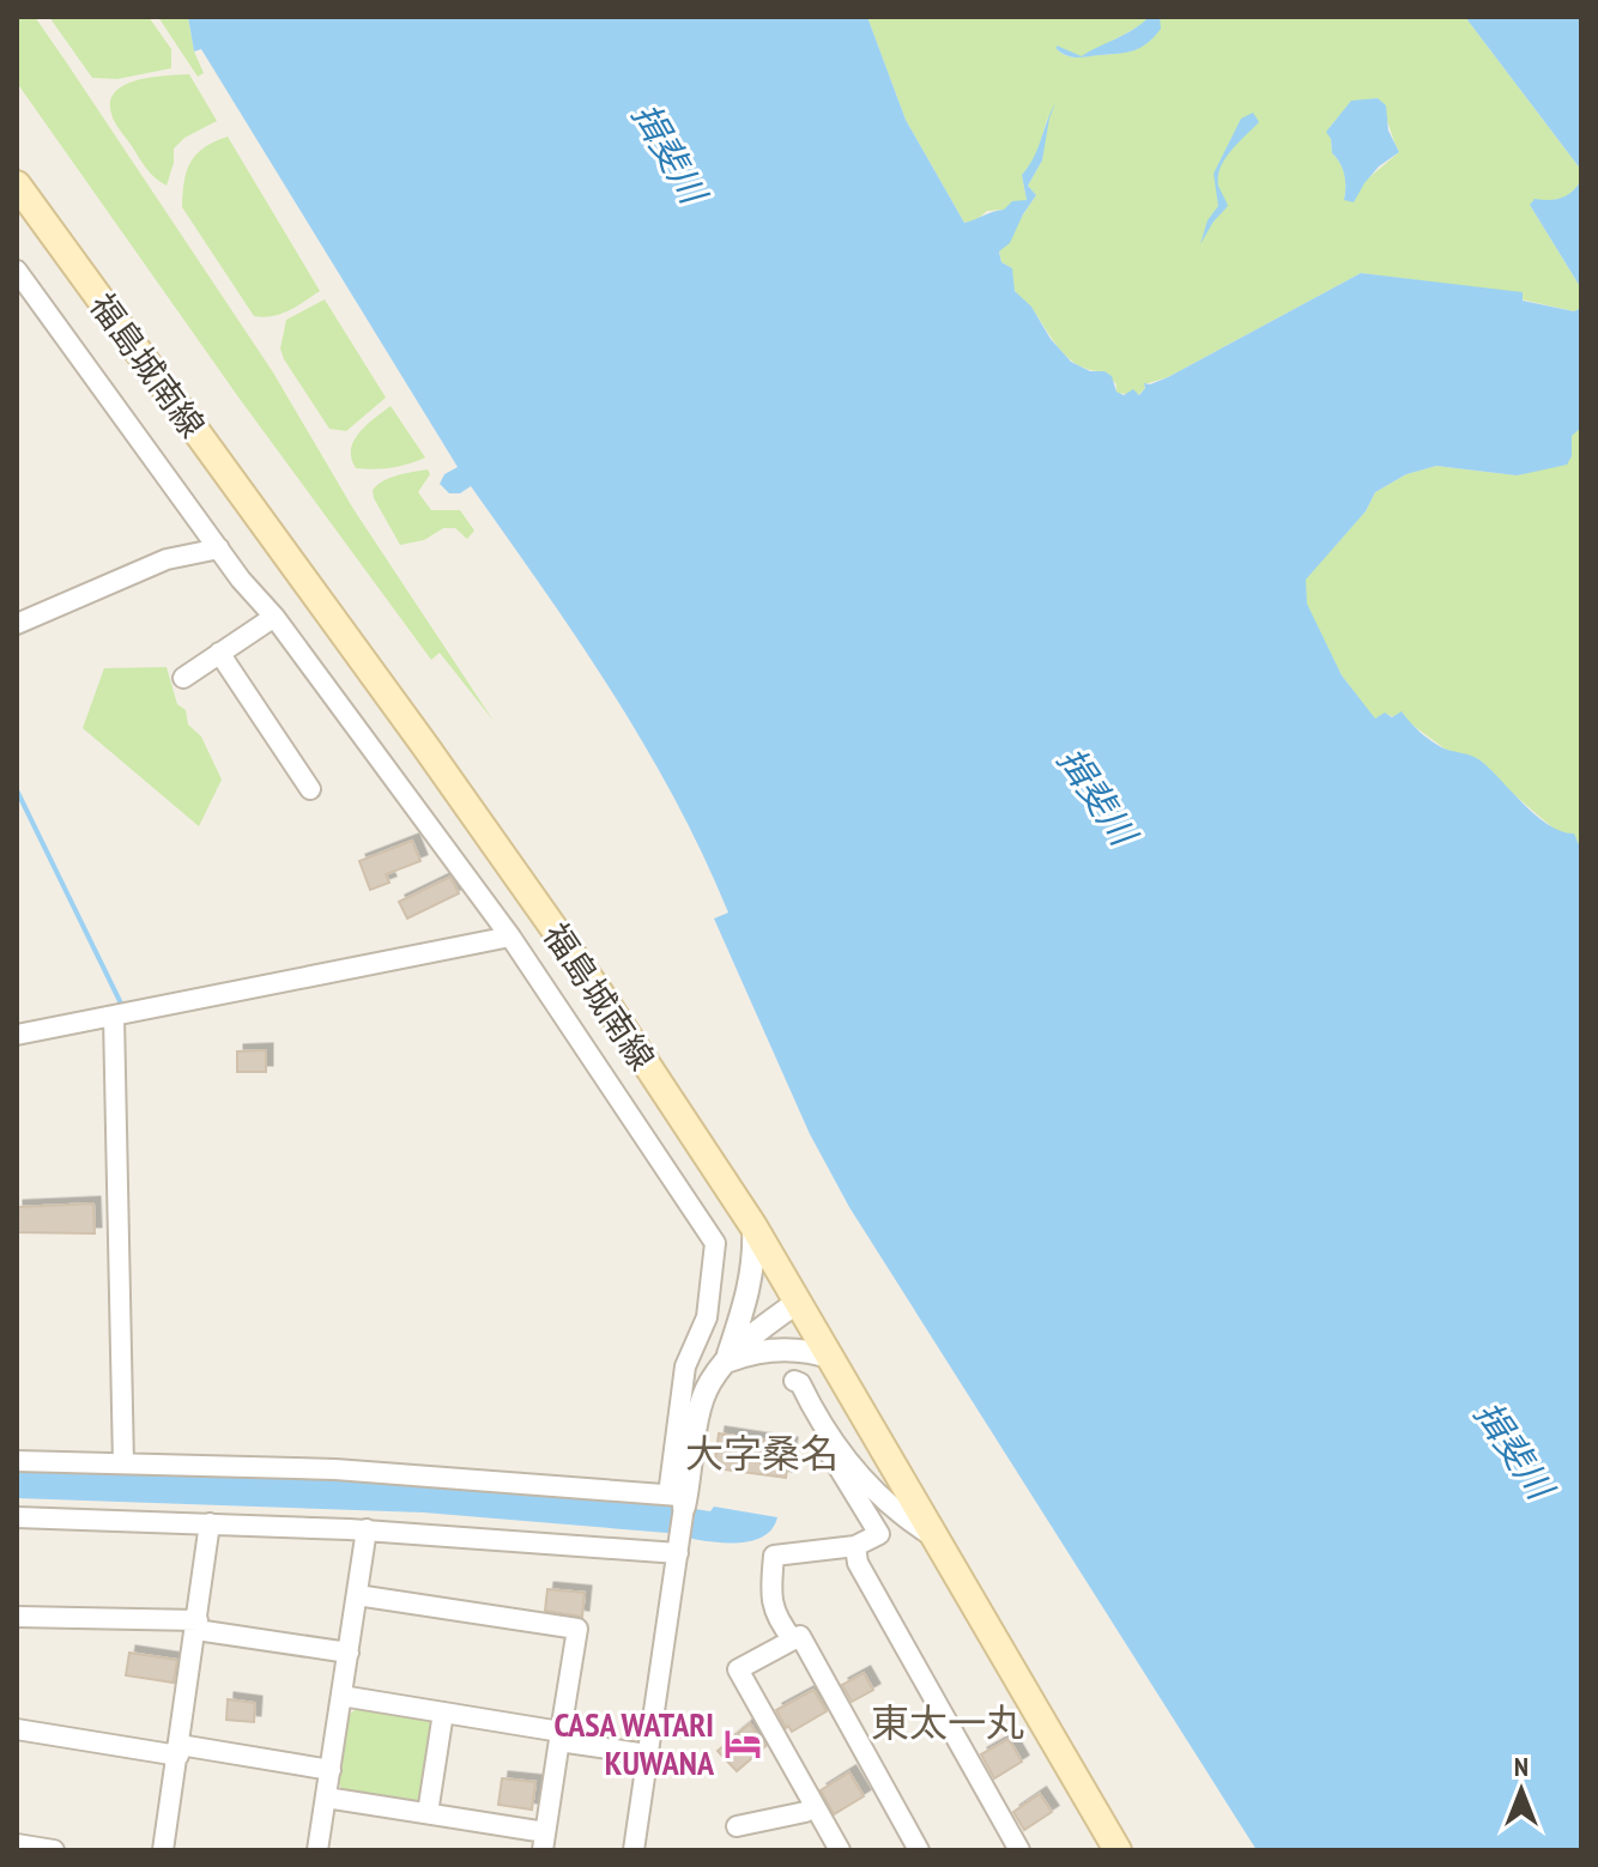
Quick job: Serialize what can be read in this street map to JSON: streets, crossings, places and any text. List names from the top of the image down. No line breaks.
{"streets":{"main road":["福島城南線"]},"districts":["大字桑名","東太一丸"],"water":["揖斐川"],"places":{"hotel":["CASA WATARI KUWANA"]},"north":"top"}
